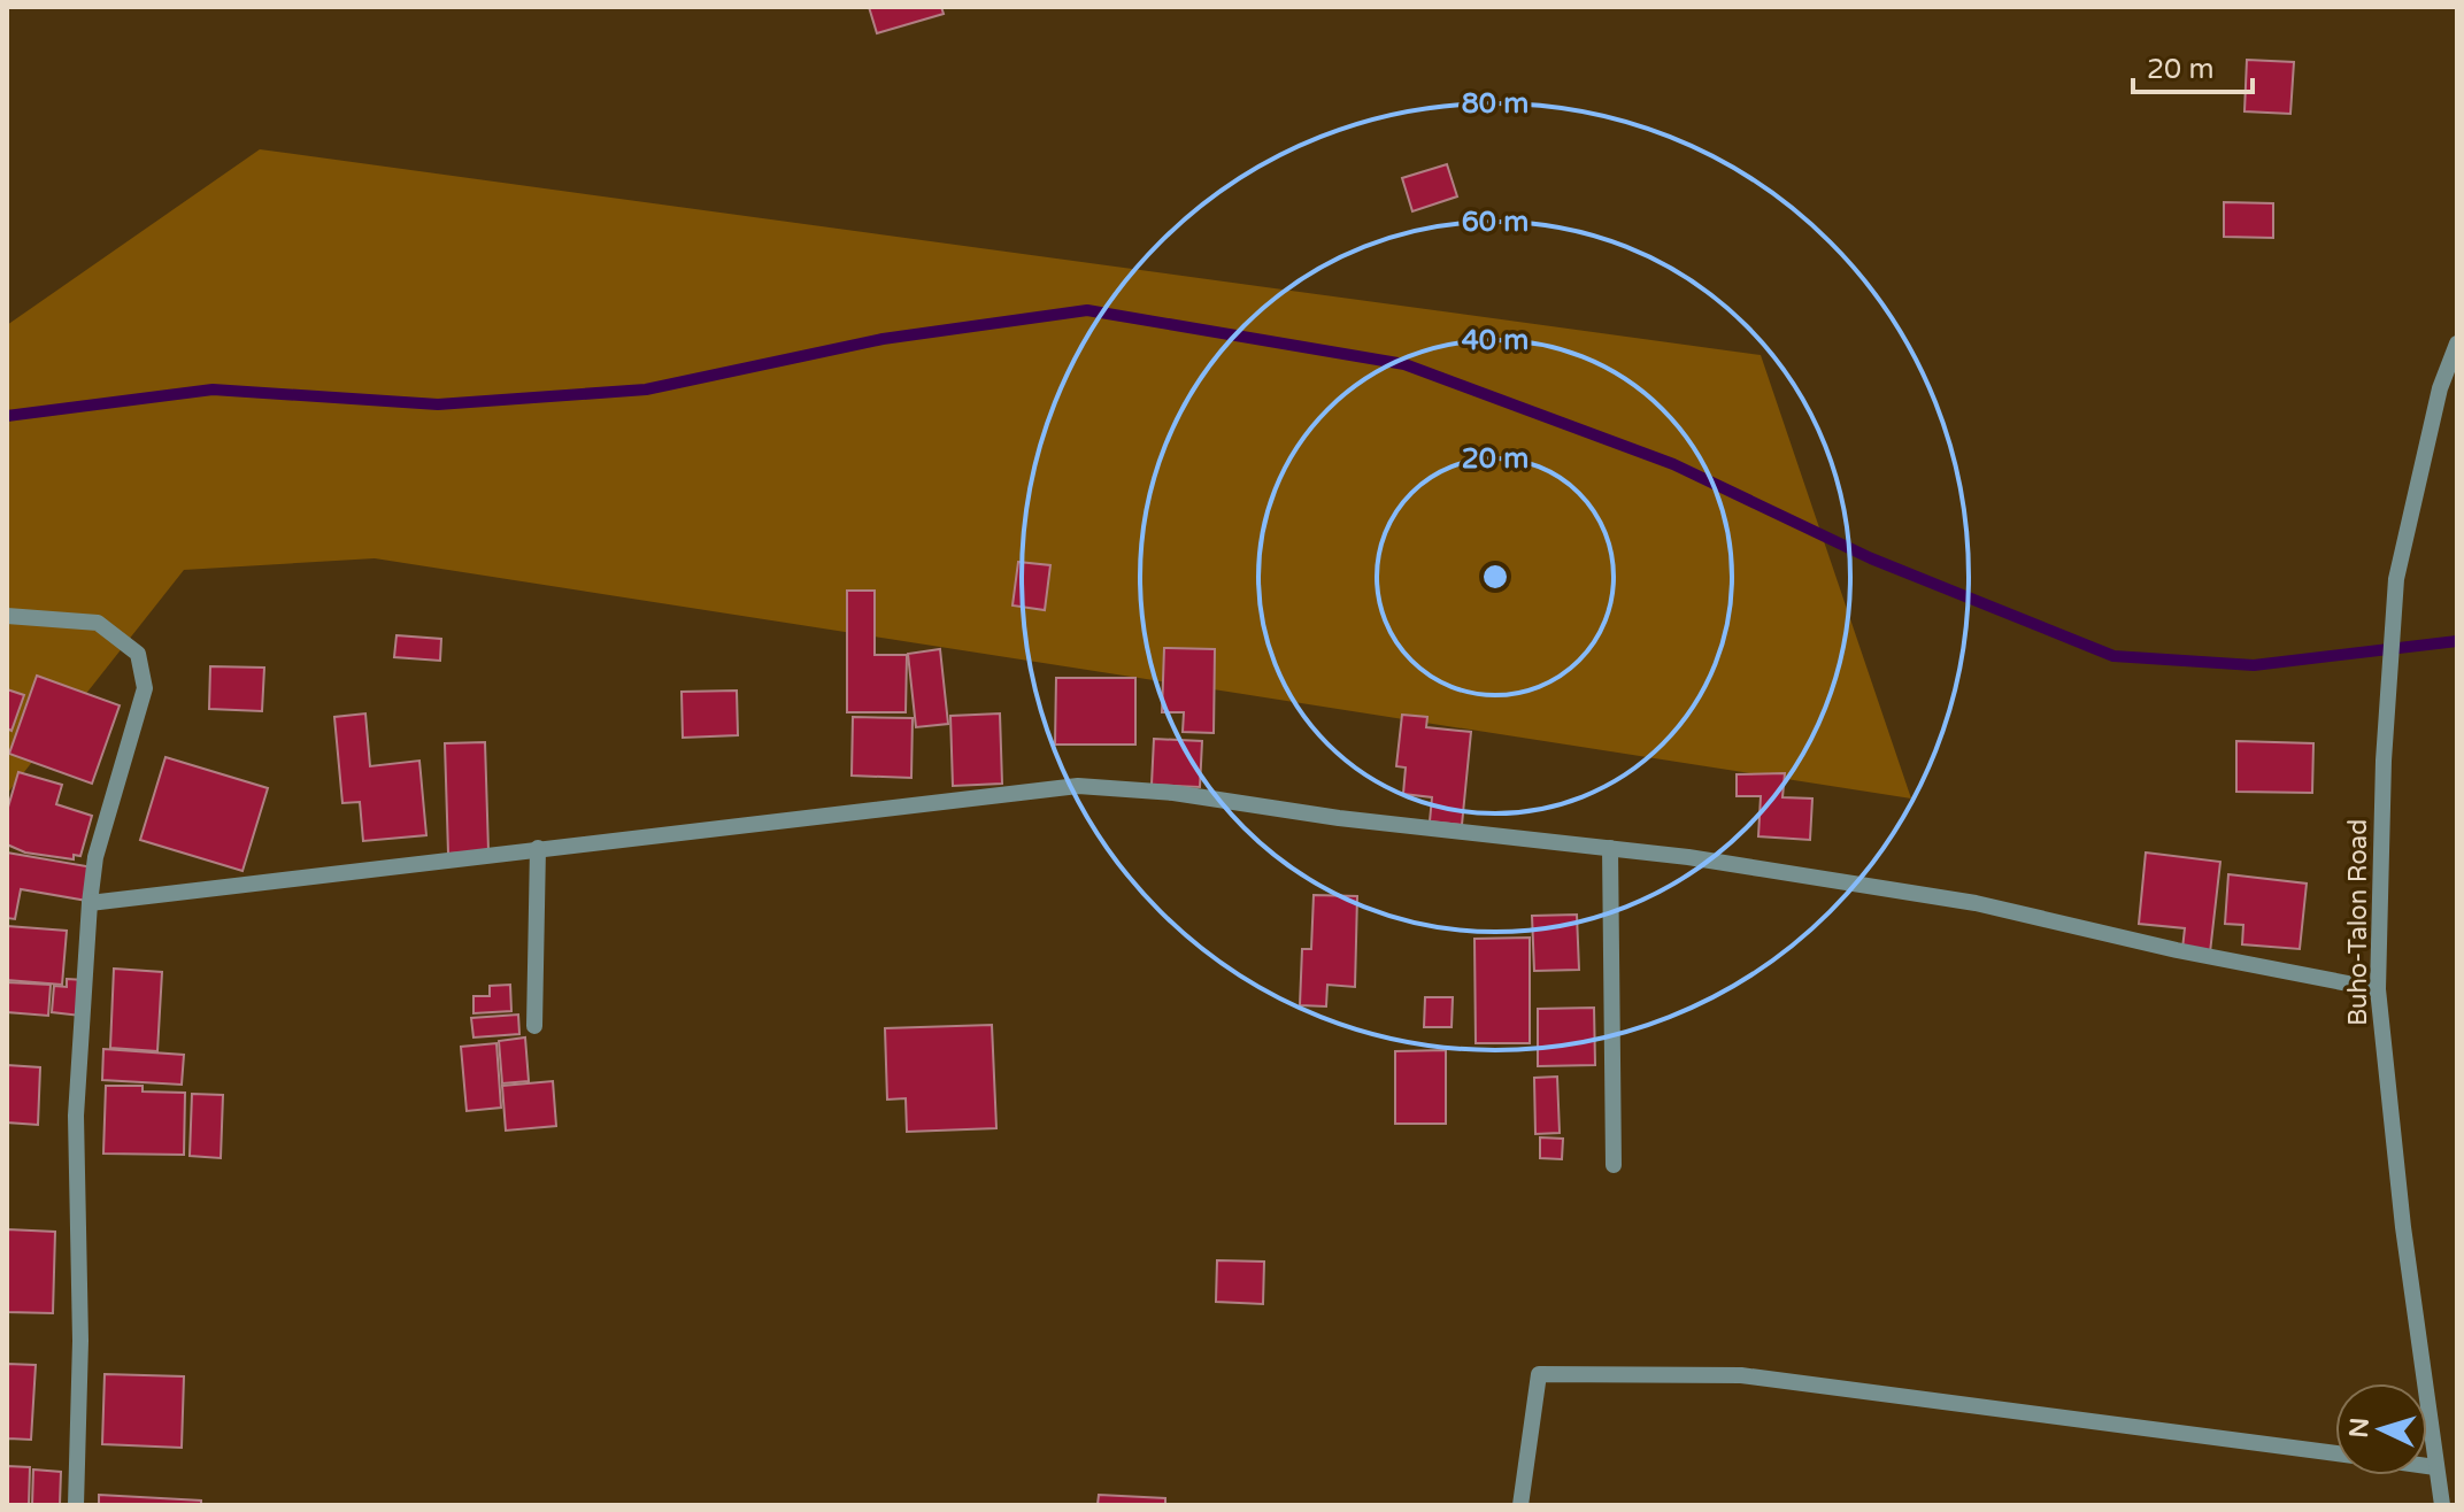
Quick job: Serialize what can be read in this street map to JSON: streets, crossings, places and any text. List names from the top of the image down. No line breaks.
{"streets":{"street":["Buho-Talon Road"]},"scale_bar":"20 m","north":"left","rings":["80 m","60 m","40 m","20 m"]}
